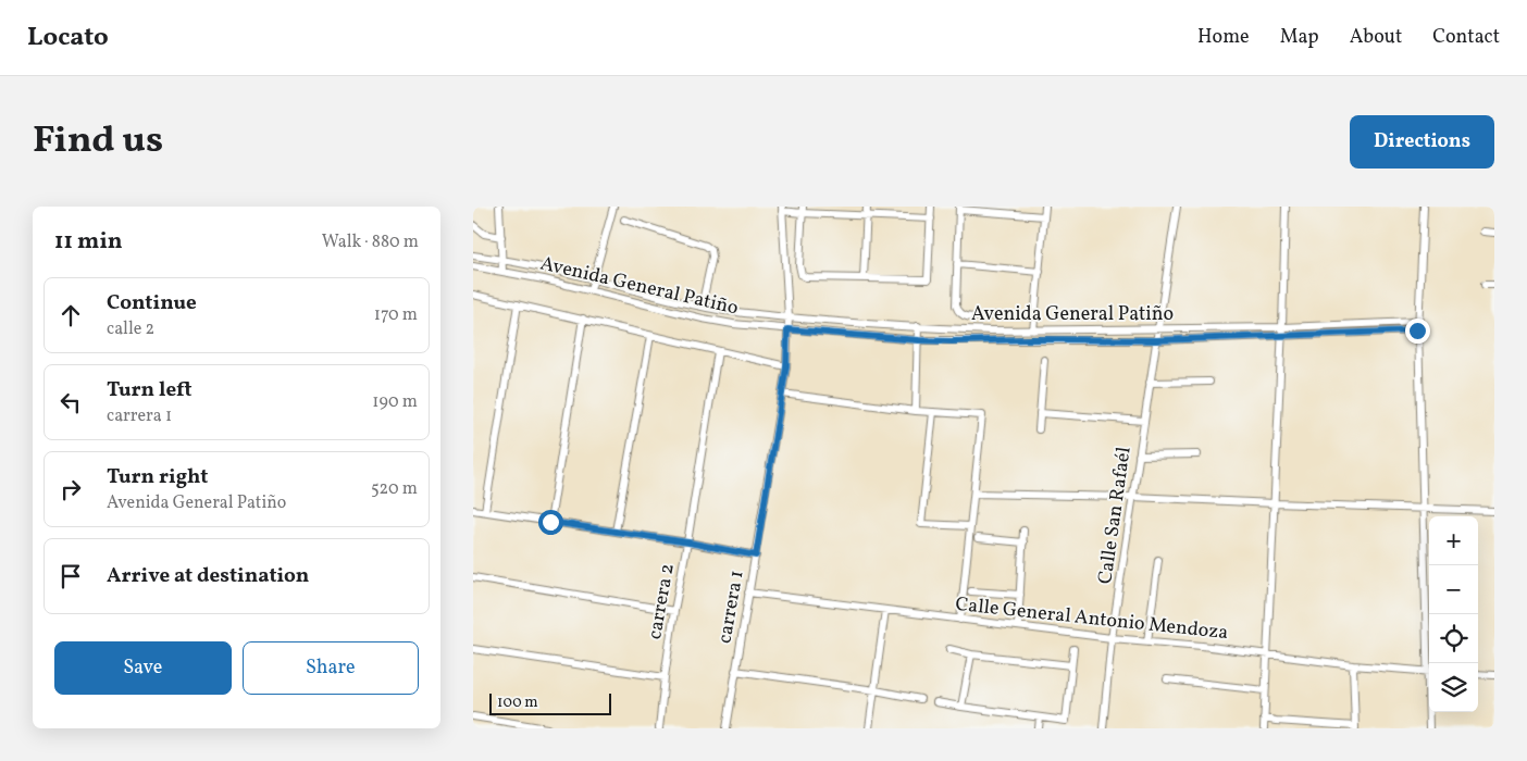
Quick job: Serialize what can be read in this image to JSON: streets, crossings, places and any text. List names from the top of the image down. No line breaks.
{"streets":{"street":["Avenida General Patiño","Calle San Rafaél","carrera 2","carrera 1","Calle General Antonio Mendoza"]},"crossings":[["Avenida General Patiño","Calle San Rafaél"],["Avenida General Patiño","carrera 1"],["Calle San Rafaél","Calle General Antonio Mendoza"],["carrera 1","Calle General Antonio Mendoza"]],"scale_bar":"100 m","page":{"header":"Locato","nav":["Home","Map","About","Contact"],"title":"Find us","buttons":["Directions",["Save","Share"]],"heading":["11 min","Walk · 880 m"],"list":[["Continue","calle 2","170 m"],["Turn left","carrera 1","190 m"],["Turn right","Avenida General Patiño","520 m"],"Arrive at destination"],"map_buttons":["+","−"],"scale":"100 m"}}
